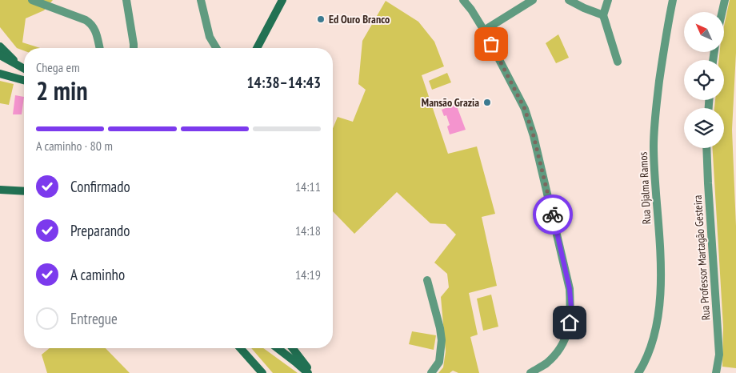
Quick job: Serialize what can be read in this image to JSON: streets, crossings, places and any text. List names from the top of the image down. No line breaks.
{"streets":{"street":["Rua Djalma Ramos","Rua Professor Martagão Gesteira"]},"places":["Ed Ouro Branco","Mansão Grazia"],"north":"top left","page":{"heading":["2 min","Chega em","14:38–14:43"],"bar":"A caminho · 80 m","list":[["Confirmado","14:11"],["Preparando","14:18"],["A caminho","14:19"],"Entregue"]}}
